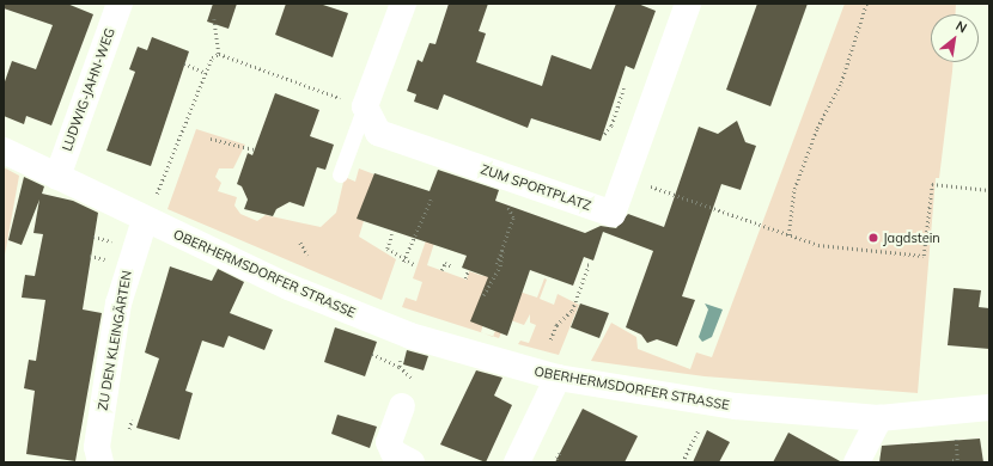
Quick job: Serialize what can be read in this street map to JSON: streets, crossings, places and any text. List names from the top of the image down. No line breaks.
{"streets":{"street":["LUDWIG-JAHN-WEG","ZUM SPORTPLATZ","OBERHERMSDORFER STRASSE","ZU DEN KLEINGÄRTEN"]},"crossings":[["LUDWIG-JAHN-WEG","OBERHERMSDORFER STRASSE"],["OBERHERMSDORFER STRASSE","ZU DEN KLEINGÄRTEN"]],"places":["Jagdstein"],"north":"top right"}
